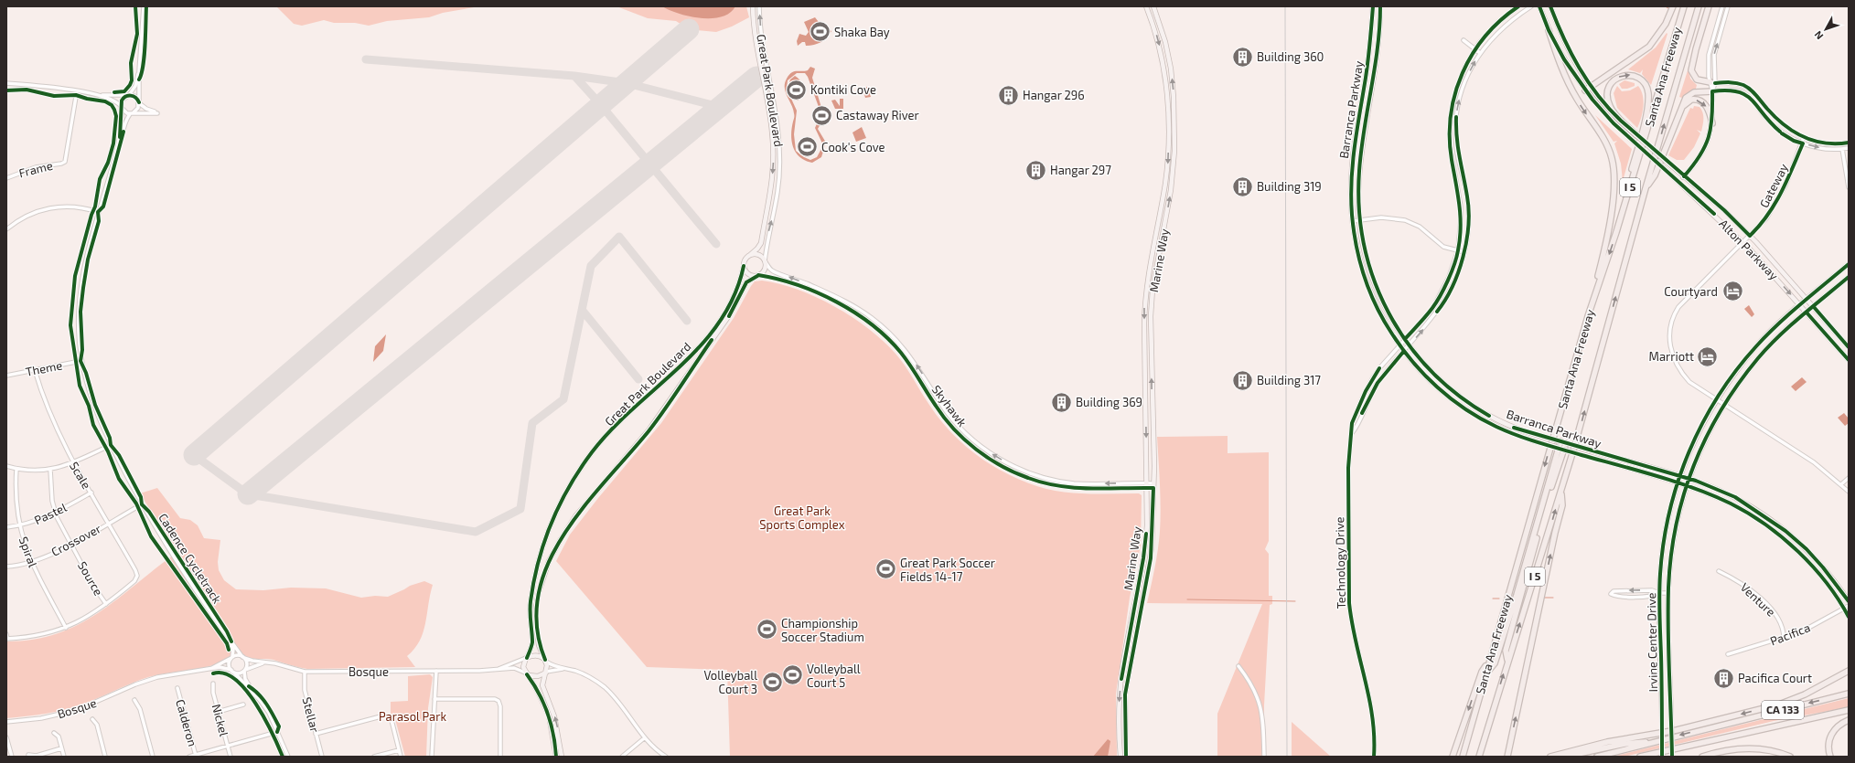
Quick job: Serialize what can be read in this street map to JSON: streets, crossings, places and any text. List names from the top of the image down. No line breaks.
{"streets":{"highway":["Santa Ana Freeway","I 5","CA 133"],"main road":["Great Park Boulevard","Barranca Parkway","Alton Parkway","Marine Way","Irvine Center Drive"],"street":["Frame","Gateway","Theme","Skyhawk","Scale","Pastel","Crossover","Spiral","Technology Drive","Source","Venture","Pacifica","Bosque","Stellar","Nickel","Calderon"],"cycle path":["Cadence Cycletrack"]},"crossings":[["Great Park Boulevard","Skyhawk"],["Great Park Boulevard","Bosque"],["Barranca Parkway","Technology Drive"],["Barranca Parkway","Pacifica"],["Barranca Parkway","Irvine Center Drive"],["Gateway","Alton Parkway"],["Gateway","Irvine Center Drive"],["Alton Parkway","Irvine Center Drive"],["Marine Way","Skyhawk"],["Theme","Scale"],["Scale","Pastel"],["Scale","Crossover"],["Scale","Source"],["Pastel","Spiral"],["Pastel","Source"],["Crossover","Spiral"],["Crossover","Source"],["Venture","Pacifica"],["Bosque","Stellar"]],"parks":["Great Park Sports Complex","Parasol Park"],"places":{"sports":["Shaka Bay","Kontiki Cove","Castaway River","Cook's Cove","Great Park Soccer Fields 14-17","Championship Soccer Stadium","Volleyball Court 5","Volleyball Court 3"],"building":["Building 360","Hangar 296","Hangar 297","Building 319","Building 317","Building 369","Pacifica Court"],"hotel":["Courtyard","Marriott"]},"north":"bottom left"}
